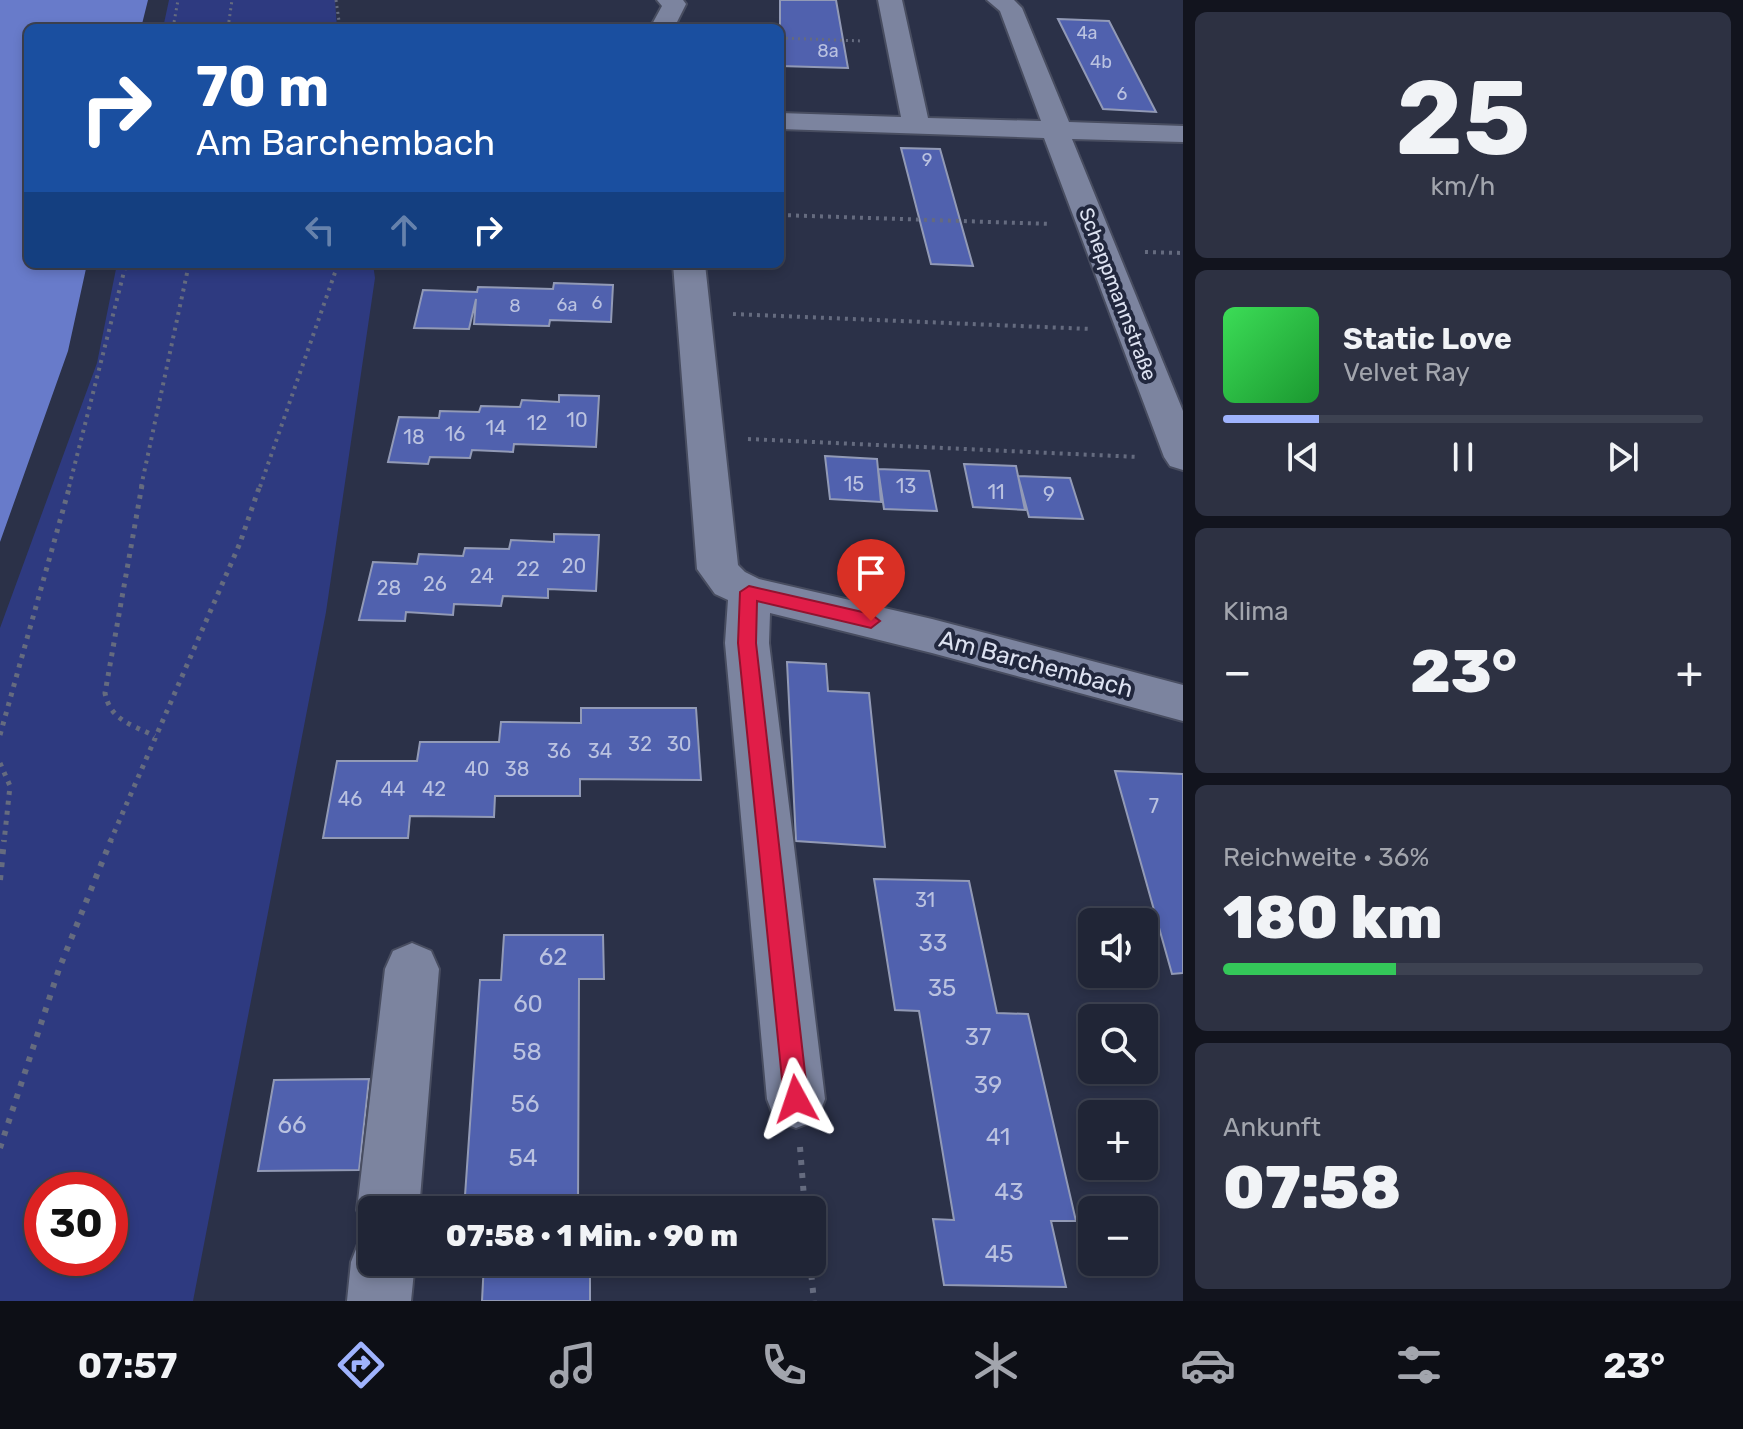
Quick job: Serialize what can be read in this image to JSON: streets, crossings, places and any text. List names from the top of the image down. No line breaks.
{"streets":{"street":["Scheppmannstraße","Am Barchembach"]},"house_numbers":["4a","8a","4b","6","9","6","6a","8","10","12","14","16","18","15","13","11","9","20","22","24","26","28","32","30","36","34","40","38","44","42","46","7","31","33","62","35","60","37","58","39","56","66","41","54","43","45"],"page":{"tile":[["25","km/h"],"Klima",["Reichweite · 36%","180 km"],["Ankunft","07:58"]],"turn":["70 m","Am Barchembach"],"song":["Static Love","Velvet Ray"],"heat":["−","23°","+"],"map_buttons":["+","−"],"limit":"30","trip":"07:58 · 1 Min. · 90 m","tabs":["07:57","23°"]}}
